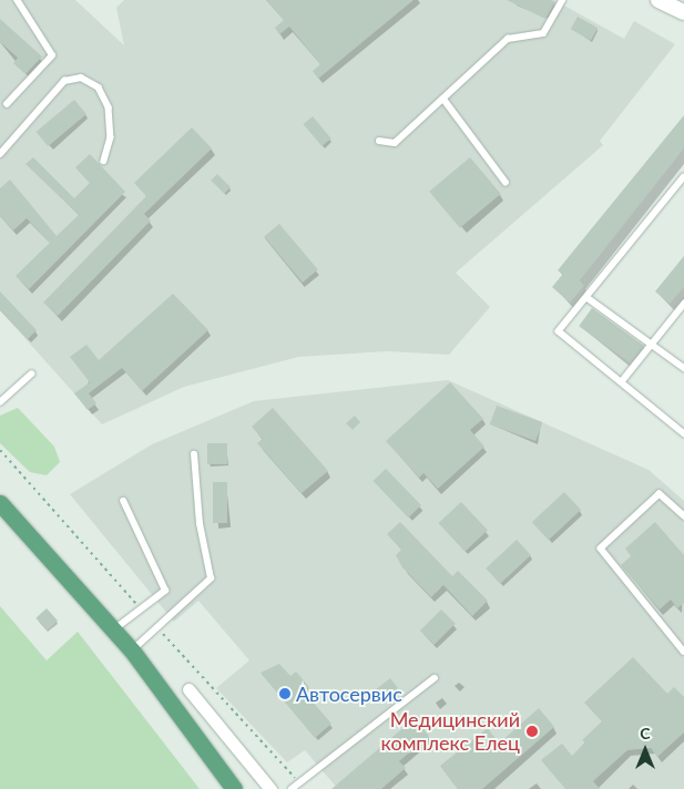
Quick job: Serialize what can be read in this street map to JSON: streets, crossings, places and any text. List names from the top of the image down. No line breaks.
{"places":["Автосервис","Медицинский комплекс Елец"],"north":"top"}
